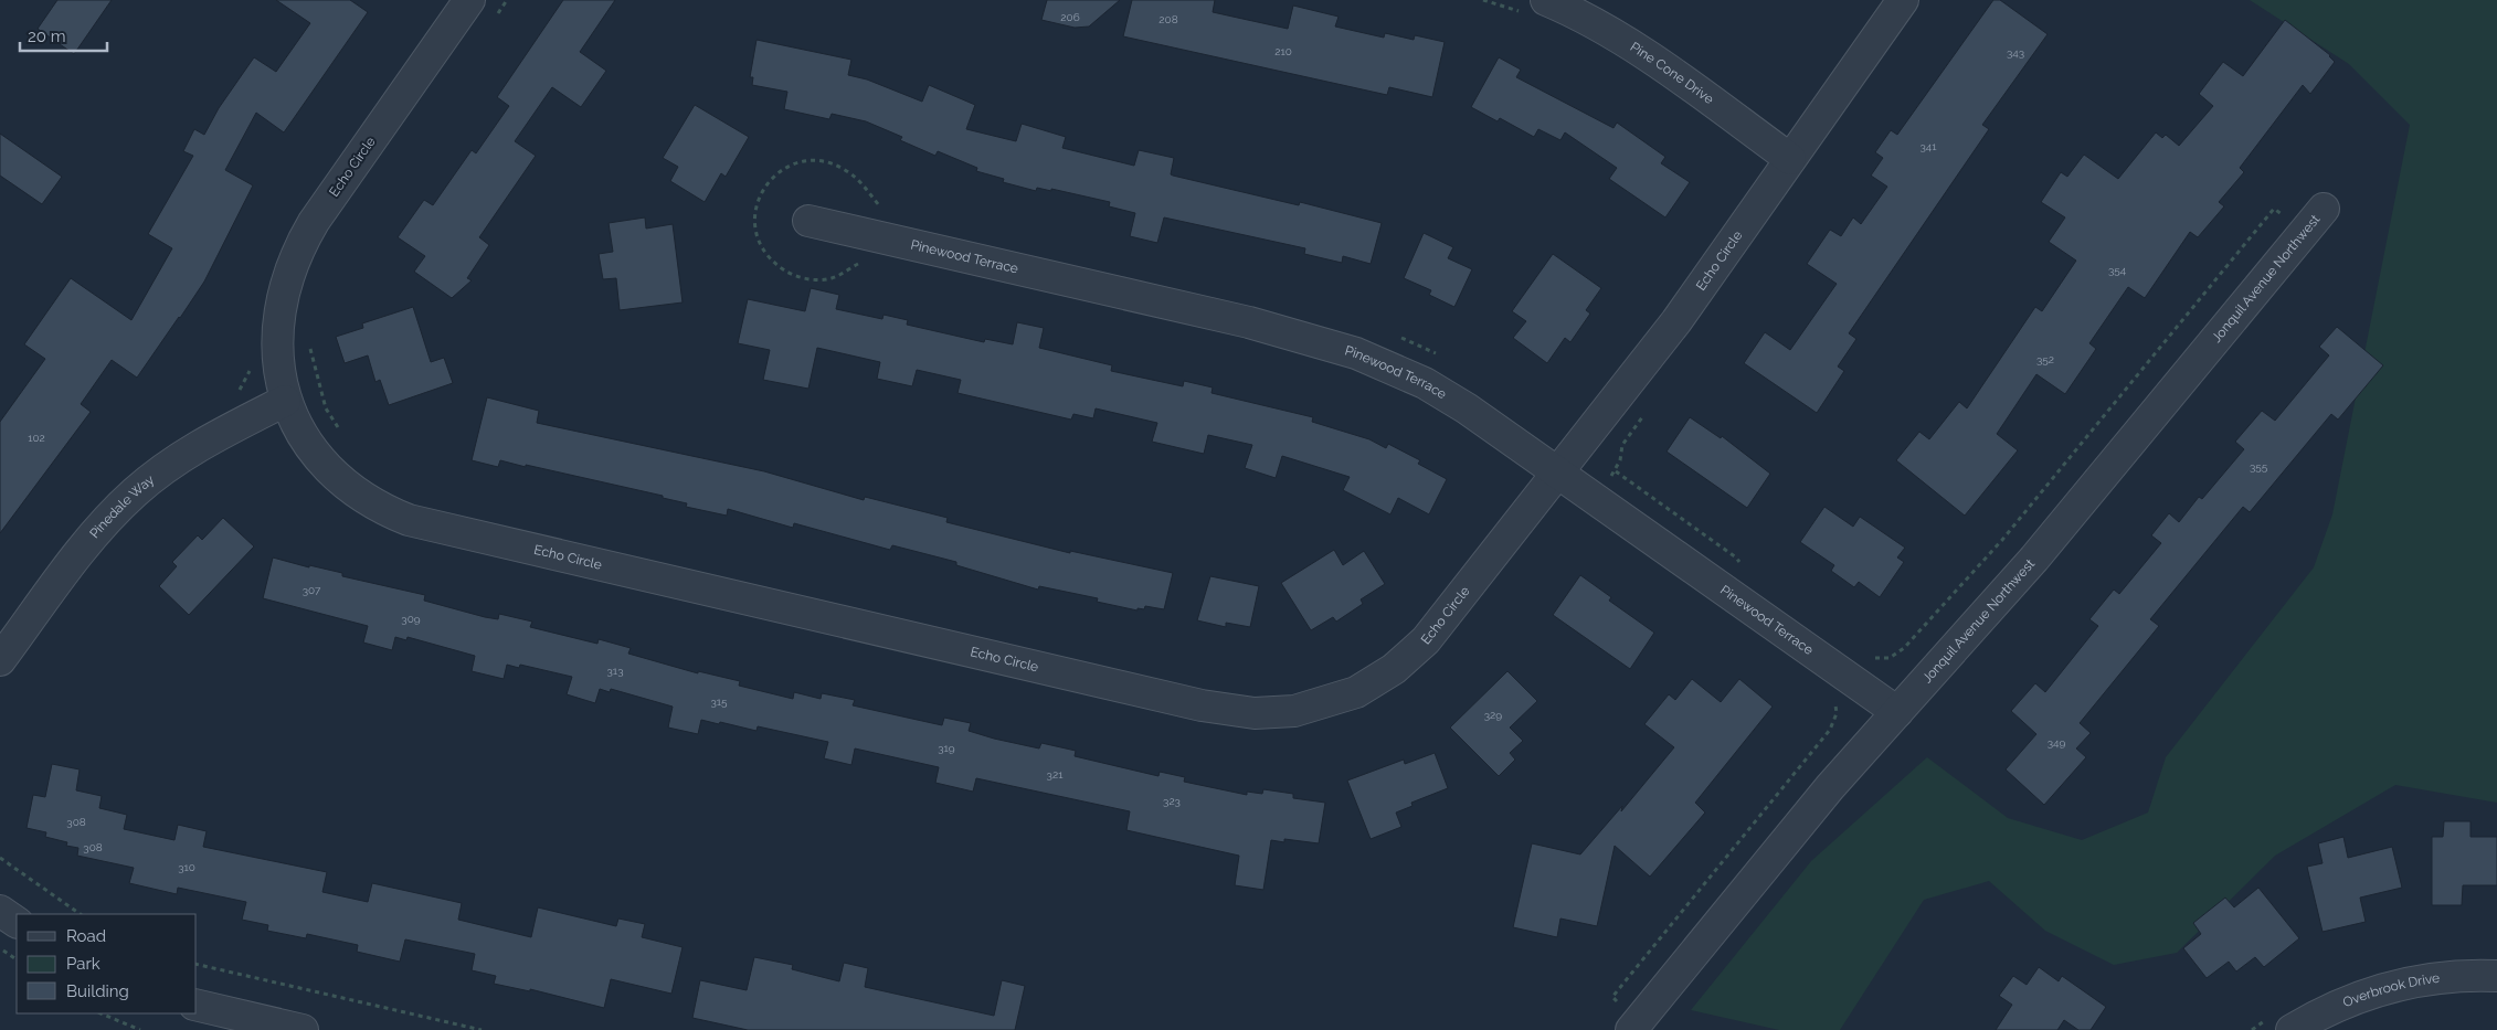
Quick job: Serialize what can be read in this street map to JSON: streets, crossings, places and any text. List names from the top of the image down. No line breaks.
{"streets":{"street":["Pine Cone Drive","Echo Circle","Pinewood Terrace","Jonquil Avenue Northwest","Pinedale Way","Overbrook Drive"]},"crossings":[["Pine Cone Drive","Echo Circle"],["Echo Circle","Pinewood Terrace"],["Echo Circle","Pinedale Way"],["Pinewood Terrace","Jonquil Avenue Northwest"]],"house_numbers":["206","208","210","343","341","354","352","102","355","307","309","313","315","329","349","319","321","323","308","308","310"],"legend":["Road","Park","Building"],"scale_bar":"20 m"}
